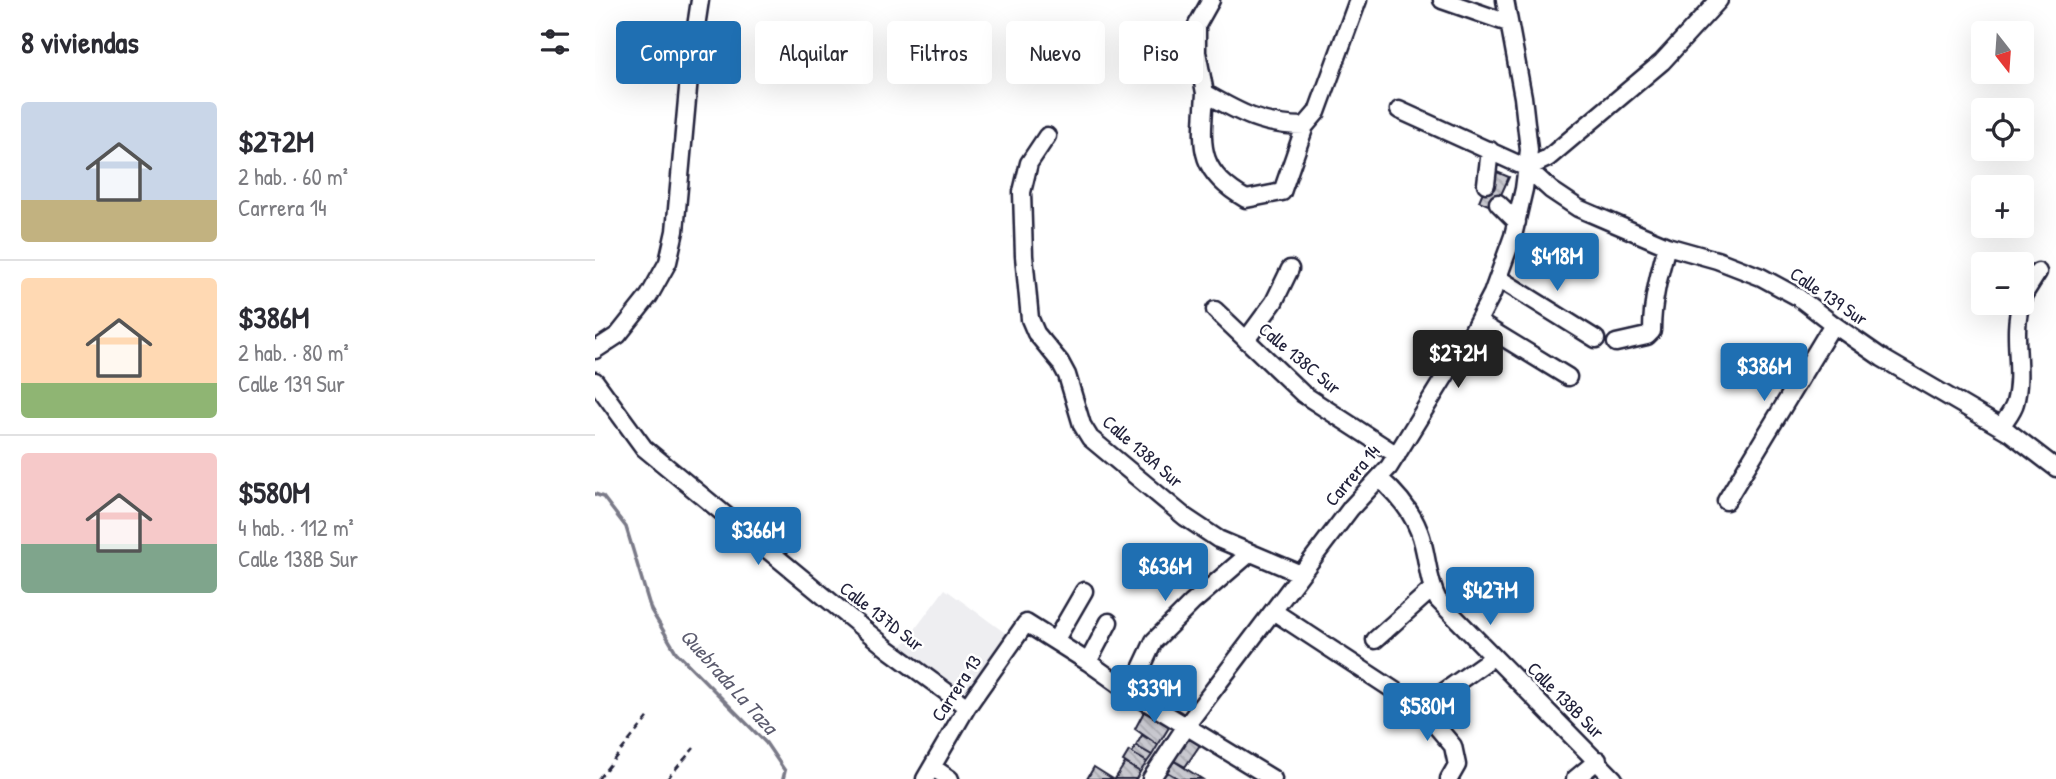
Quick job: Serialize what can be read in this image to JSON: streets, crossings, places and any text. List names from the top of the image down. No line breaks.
{"streets":{"street":["Calle 139 Sur","Calle 138C Sur","Calle 138A Sur","Carrera 14","Calle 137D Sur","Carrera 13","Calle 138B Sur"]},"crossings":[["Calle 139 Sur","Carrera 14"],["Calle 138C Sur","Carrera 14"],["Calle 138A Sur","Carrera 14"],["Carrera 14","Calle 138B Sur"],["Calle 137D Sur","Carrera 13"]],"water":["Quebrada La Taza"],"north":"bottom","page":{"heading":"8 viviendas","map_buttons":["+","−"],"chip":["Comprar","Alquilar","Filtros","Nuevo","Piso"],"list":[{"name":"$272M","note":"2 hab. · 60 m² · Carrera 14"},{"name":"$386M","note":"2 hab. · 80 m² · Calle 139 Sur"},{"name":"$580M","note":"4 hab. · 112 m² · Calle 138B Sur"}],"price":["$418M","$272M","$386M","$366M","$636M","$427M","$339M","$580M"]}}
